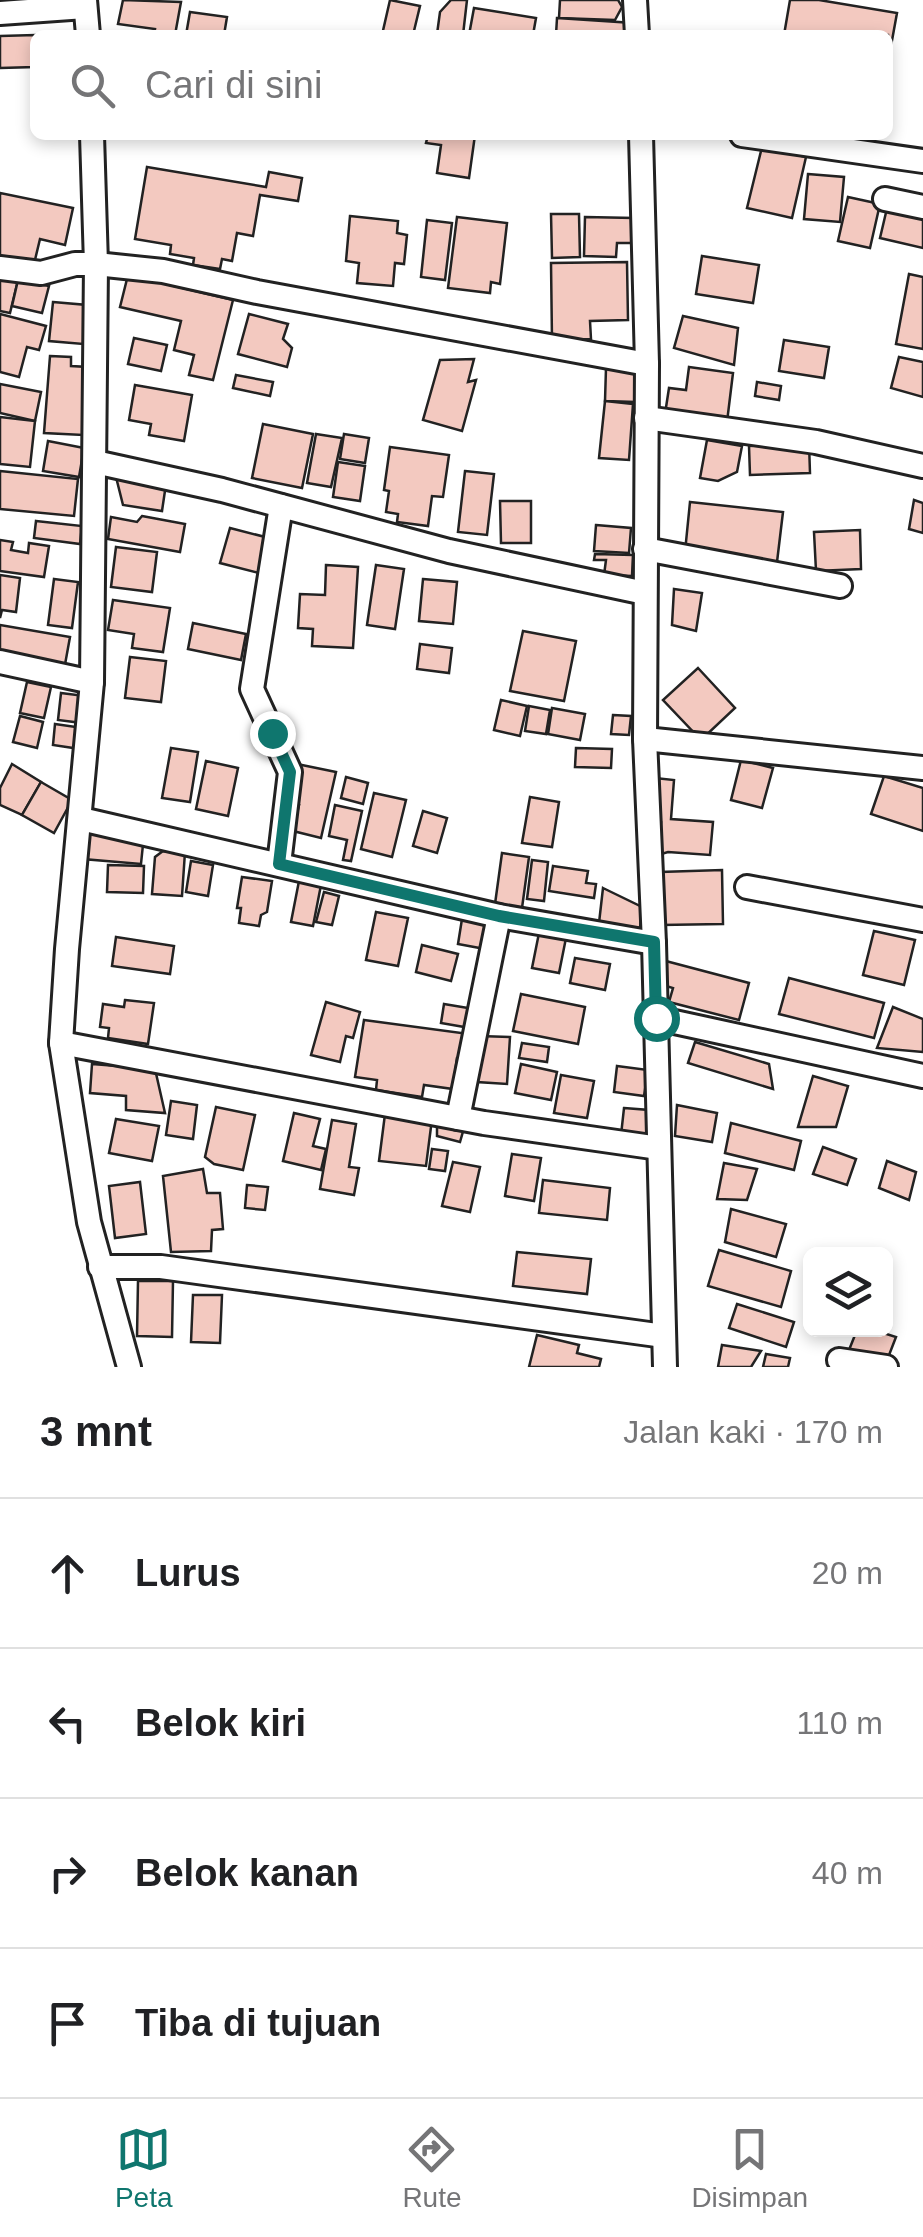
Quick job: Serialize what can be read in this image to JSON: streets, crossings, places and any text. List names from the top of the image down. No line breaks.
{"page":{"search":"Cari di sini","heading":["3 mnt","Jalan kaki · 170 m"],"list":[["Lurus","20 m"],["Belok kiri","110 m"],["Belok kanan","40 m"],"Tiba di tujuan"],"nav":["Peta","Rute","Disimpan"]}}
